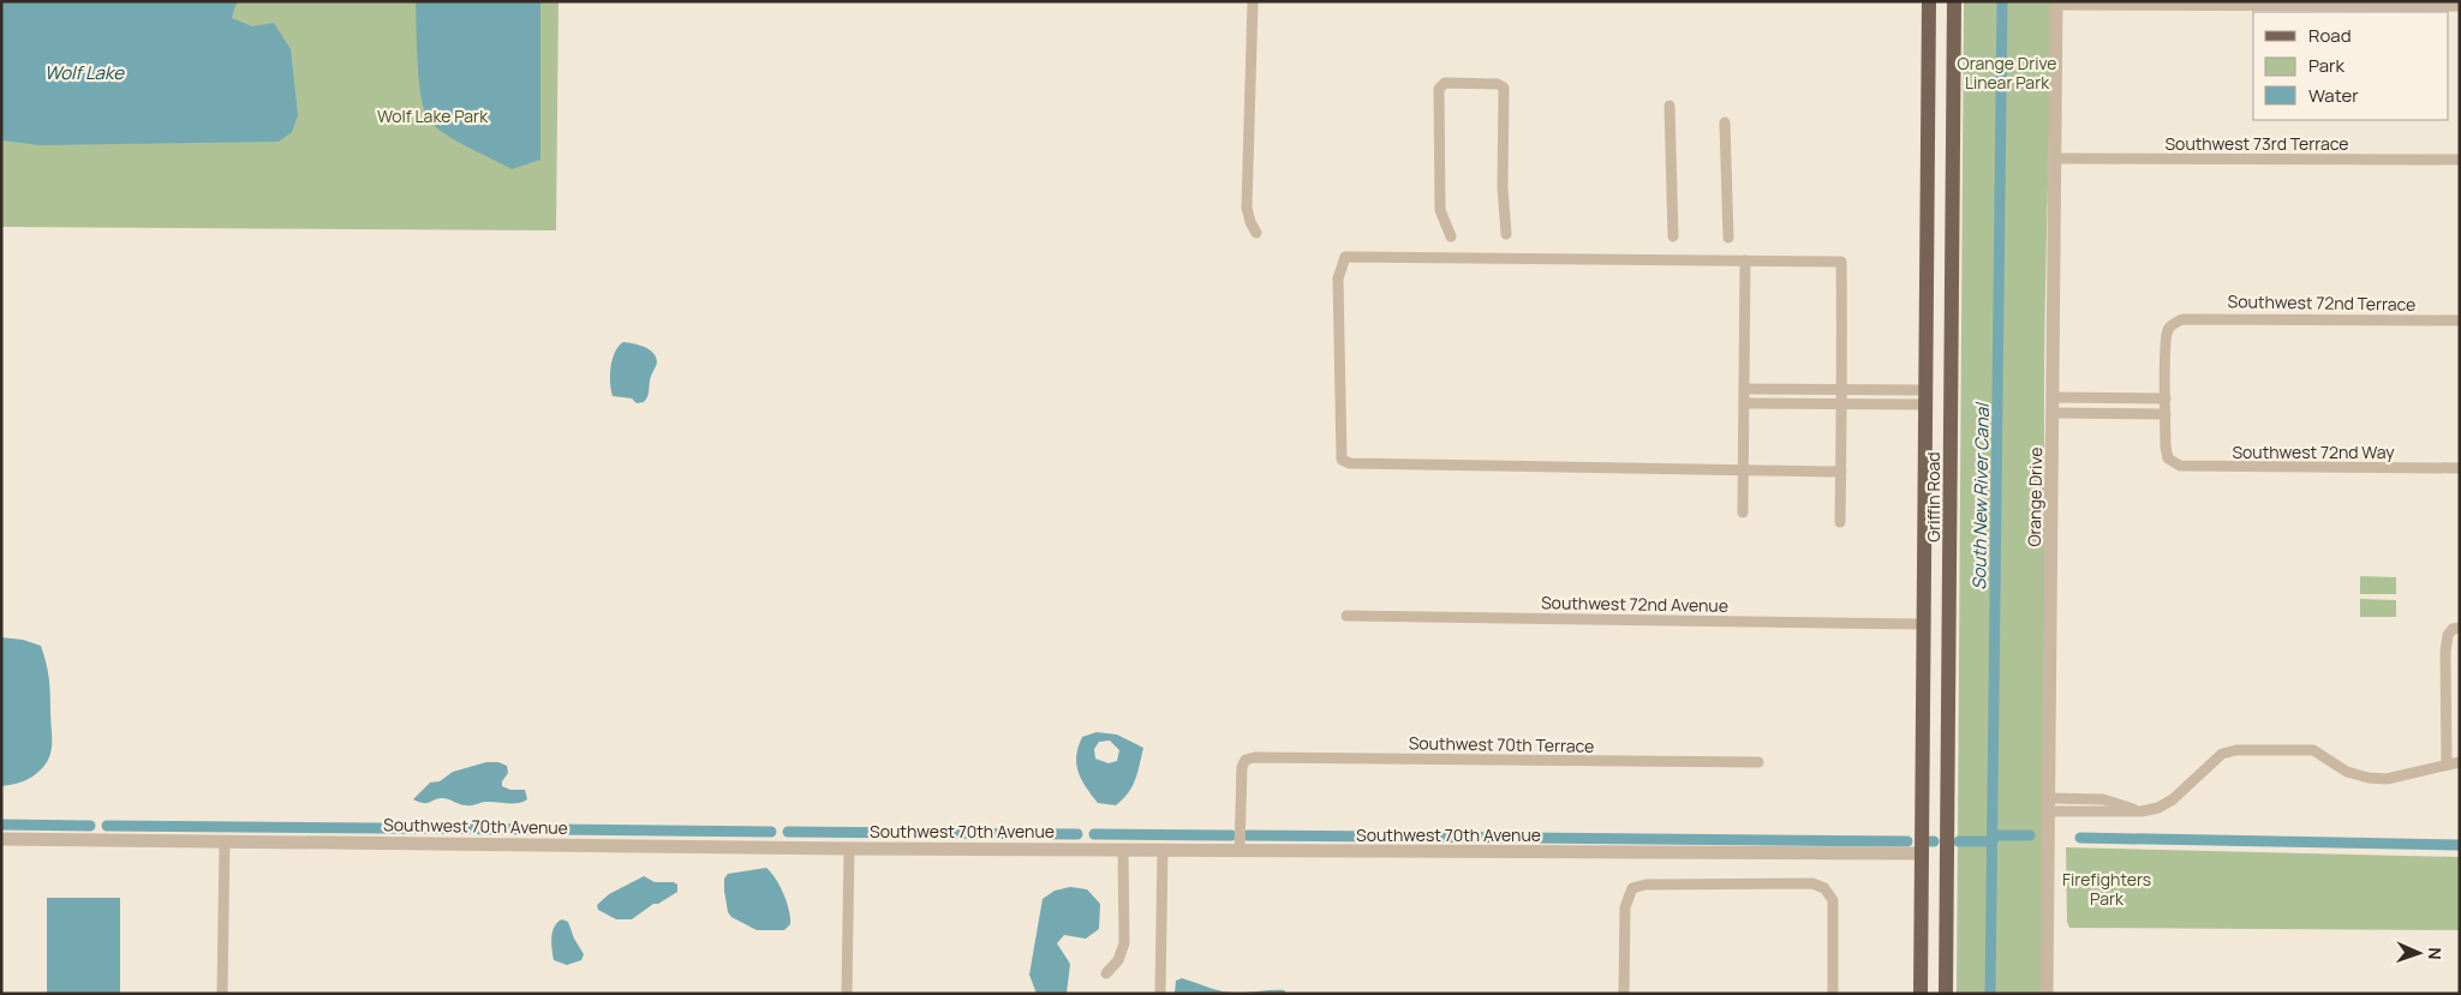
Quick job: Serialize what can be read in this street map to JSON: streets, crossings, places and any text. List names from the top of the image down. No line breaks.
{"streets":{"main road":["Griffin Road"],"street":["Southwest 73rd Terrace","Southwest 72nd Terrace","Southwest 72nd Way","Orange Drive","Southwest 72nd Avenue","Southwest 70th Terrace","Southwest 70th Avenue"]},"crossings":[["Southwest 73rd Terrace","Orange Drive"],["Griffin Road","Southwest 72nd Avenue"],["Griffin Road","Southwest 70th Avenue"],["Southwest 70th Terrace","Southwest 70th Avenue"]],"water":["Wolf Lake","South New River Canal"],"parks":["Orange Drive Linear Park","Wolf Lake Park","Firefighters Park"],"legend":["Road","Park","Water"],"north":"right"}
